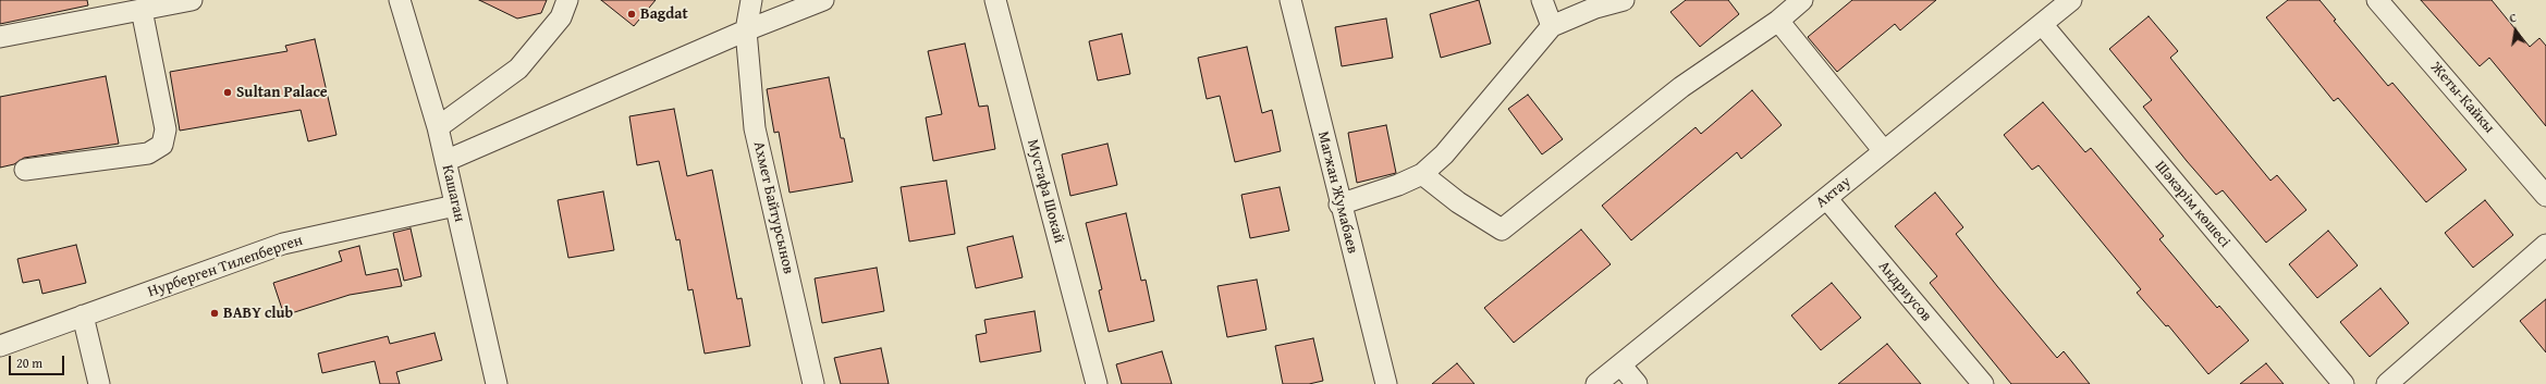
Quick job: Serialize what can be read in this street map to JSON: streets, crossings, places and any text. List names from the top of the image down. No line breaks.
{"streets":{"street":["Жеты-Кайкы","Мустафа Шокай","Магжан Жумабаев","Актау","Кашаган","Шәкәрім көшесі","Ахмет Байтурсынов","Нурберген Тилепберген","Андриусов"]},"crossings":[["Актау","Шәкәрім көшесі"],["Актау","Андриусов"],["Кашаган","Нурберген Тилепберген"]],"places":["Bagdat","Sultan Palace","BABY club"],"scale_bar":"20 m","north":"top"}
